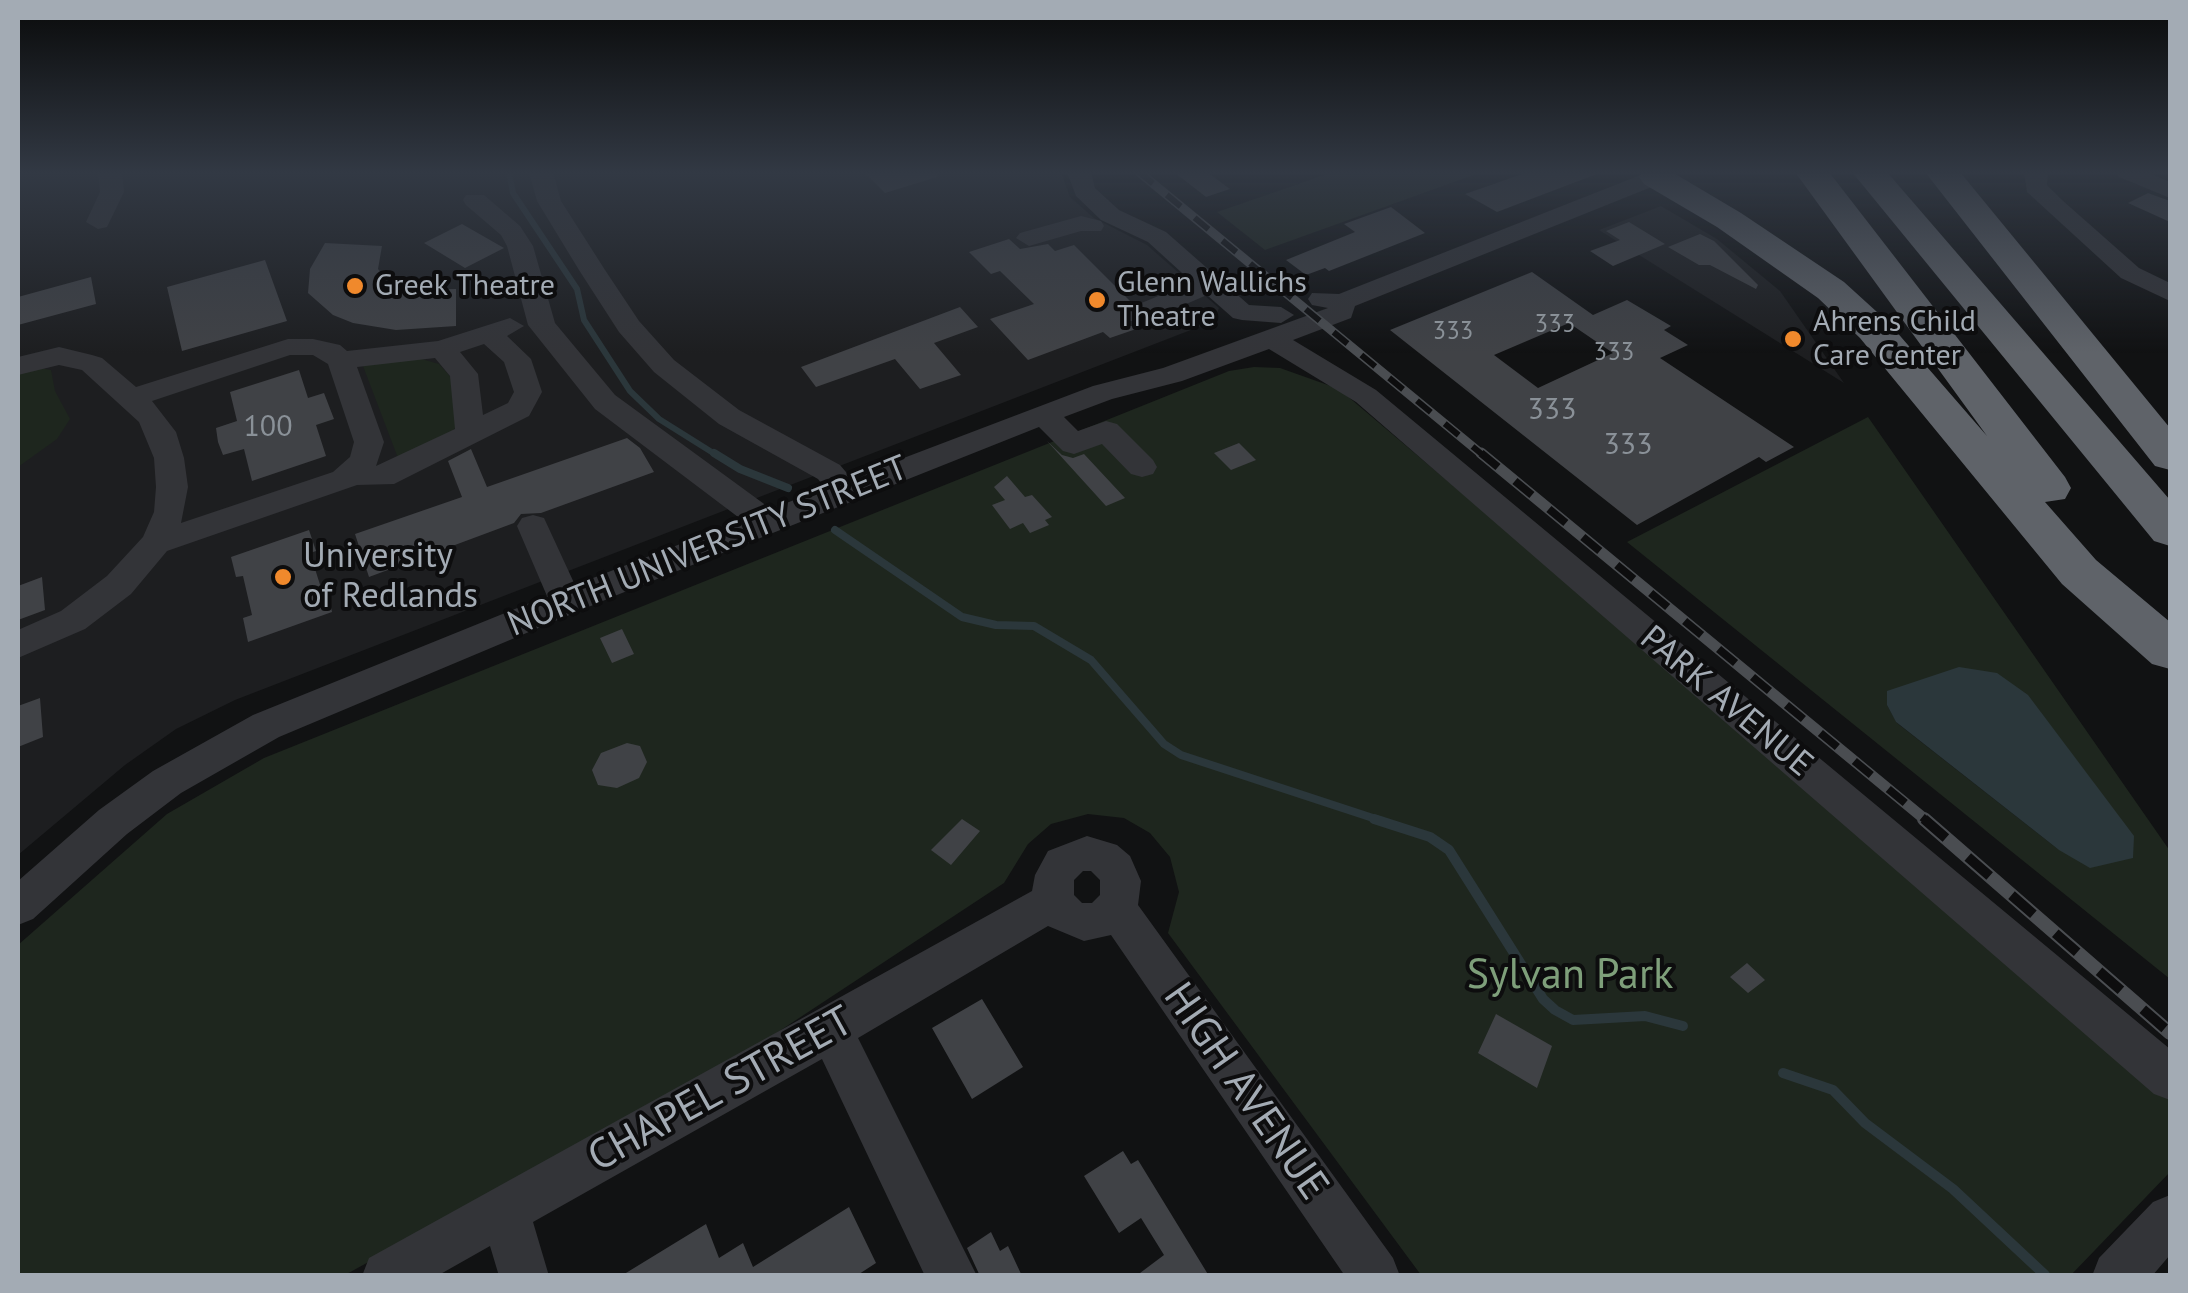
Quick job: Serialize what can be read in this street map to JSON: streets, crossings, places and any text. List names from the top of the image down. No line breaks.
{"streets":{"street":["NORTH UNIVERSITY STREET","PARK AVENUE","CHAPEL STREET","HIGH AVENUE"]},"crossings":[["NORTH UNIVERSITY STREET","PARK AVENUE"],["CHAPEL STREET","HIGH AVENUE"]],"parks":["Sylvan Park"],"places":["Greek Theatre","Glenn Wallichs Theatre","Ahrens Child Care Center","University of Redlands"],"house_numbers":["333","333","333","333","100","333"]}
